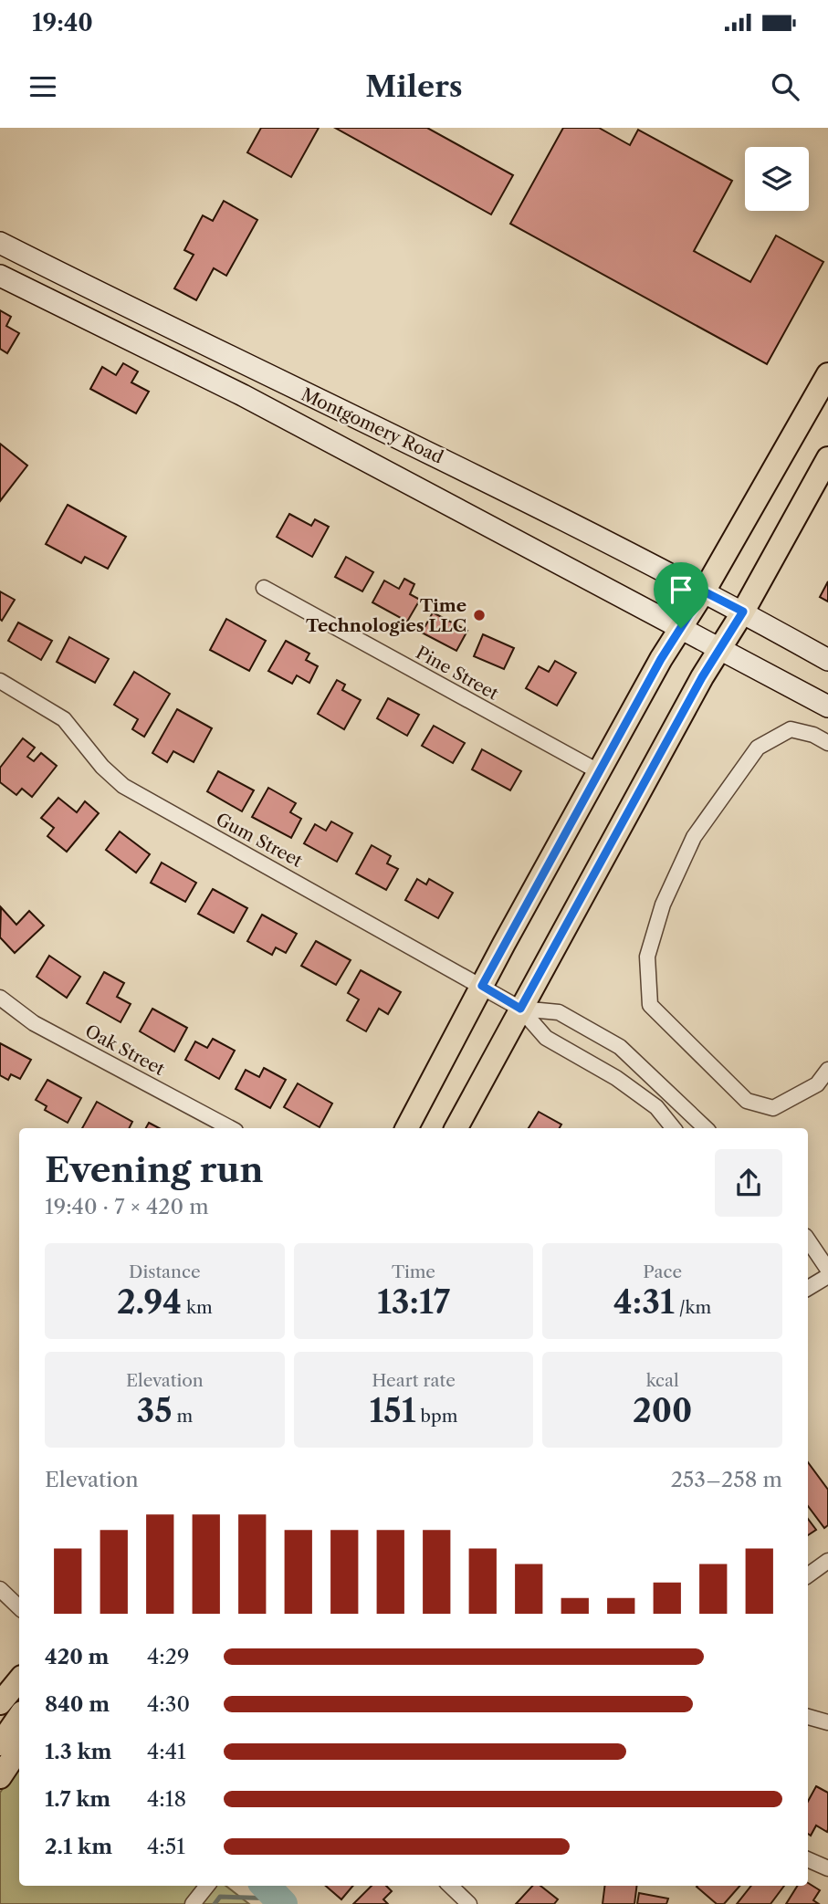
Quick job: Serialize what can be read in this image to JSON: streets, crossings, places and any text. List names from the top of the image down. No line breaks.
{"streets":{"main road":["Montgomery Road"],"street":["Pine Street","Gum Street","Oak Street"]},"places":["Time Technologies LLC"],"page":{"status":"19:40","header":"Milers","heading":["Evening run","19:40 · 7 × 420 m"],"stats":[["Distance","2.94 km"],["Time","13:17"],["Pace","4:31 /km"],["Elevation","35 m"],["Heart rate","151 bpm"],["kcal","200"]],"chart":["Elevation","253–258 m"],"list":[{"name":"420 m","note":"4:29"},{"name":"840 m","note":"4:30"},{"name":"1.3 km","note":"4:41"},{"name":"1.7 km","note":"4:18"},{"name":"2.1 km","note":"4:51"}]}}
